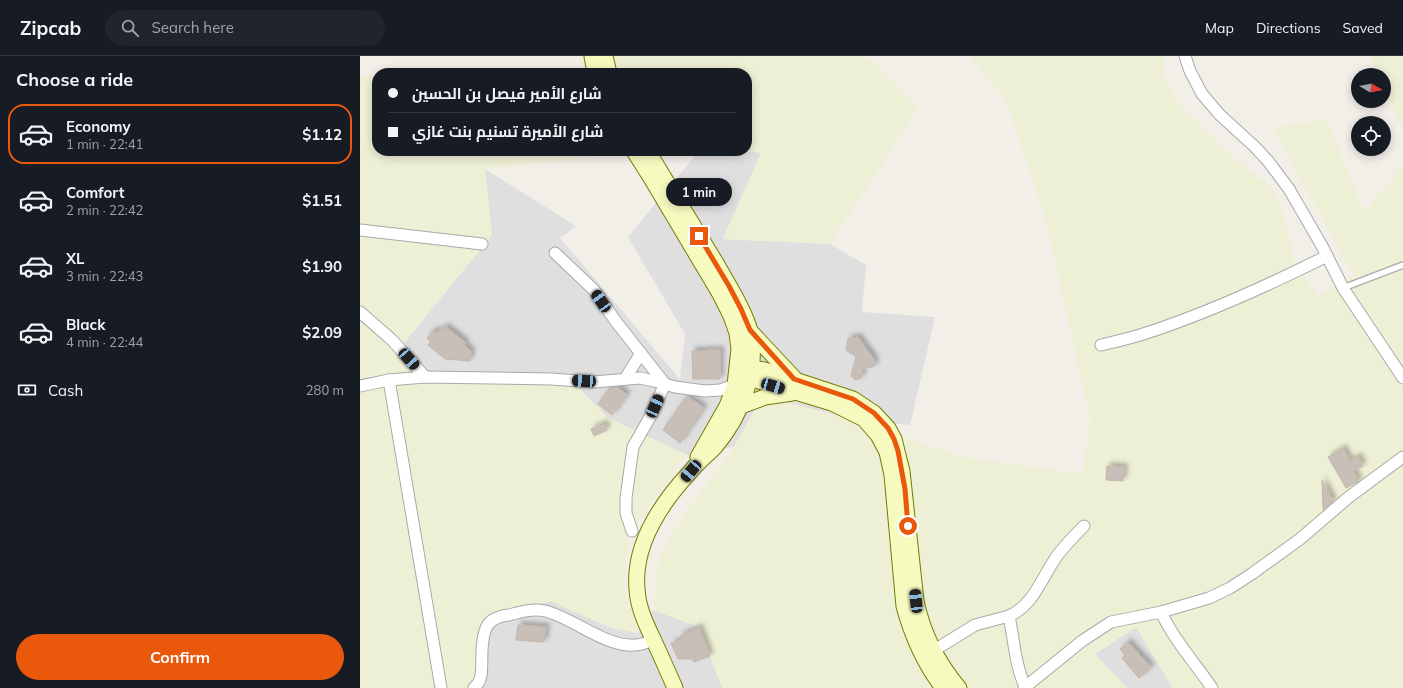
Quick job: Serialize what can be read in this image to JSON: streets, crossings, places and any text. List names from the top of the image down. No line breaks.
{"north":"right","page":{"header":"Zipcab","search":"Search here","nav":["Map","Directions","Saved"],"heading":"Choose a ride","banner":["شارع الأمير فيصل بن الحسين","شارع الأميرة تسنيم بنت غازي"],"list":[{"name":"Economy","note":"1 min · 22:41","value":"$1.12"},{"name":"Comfort","note":"2 min · 22:42","value":"$1.51"},{"name":"XL","note":"3 min · 22:43","value":"$1.90"},{"name":"Black","note":"4 min · 22:44","value":"$2.09"}],"bubble":"1 min","pay":["Cash","280 m"],"buttons":"Confirm"}}
